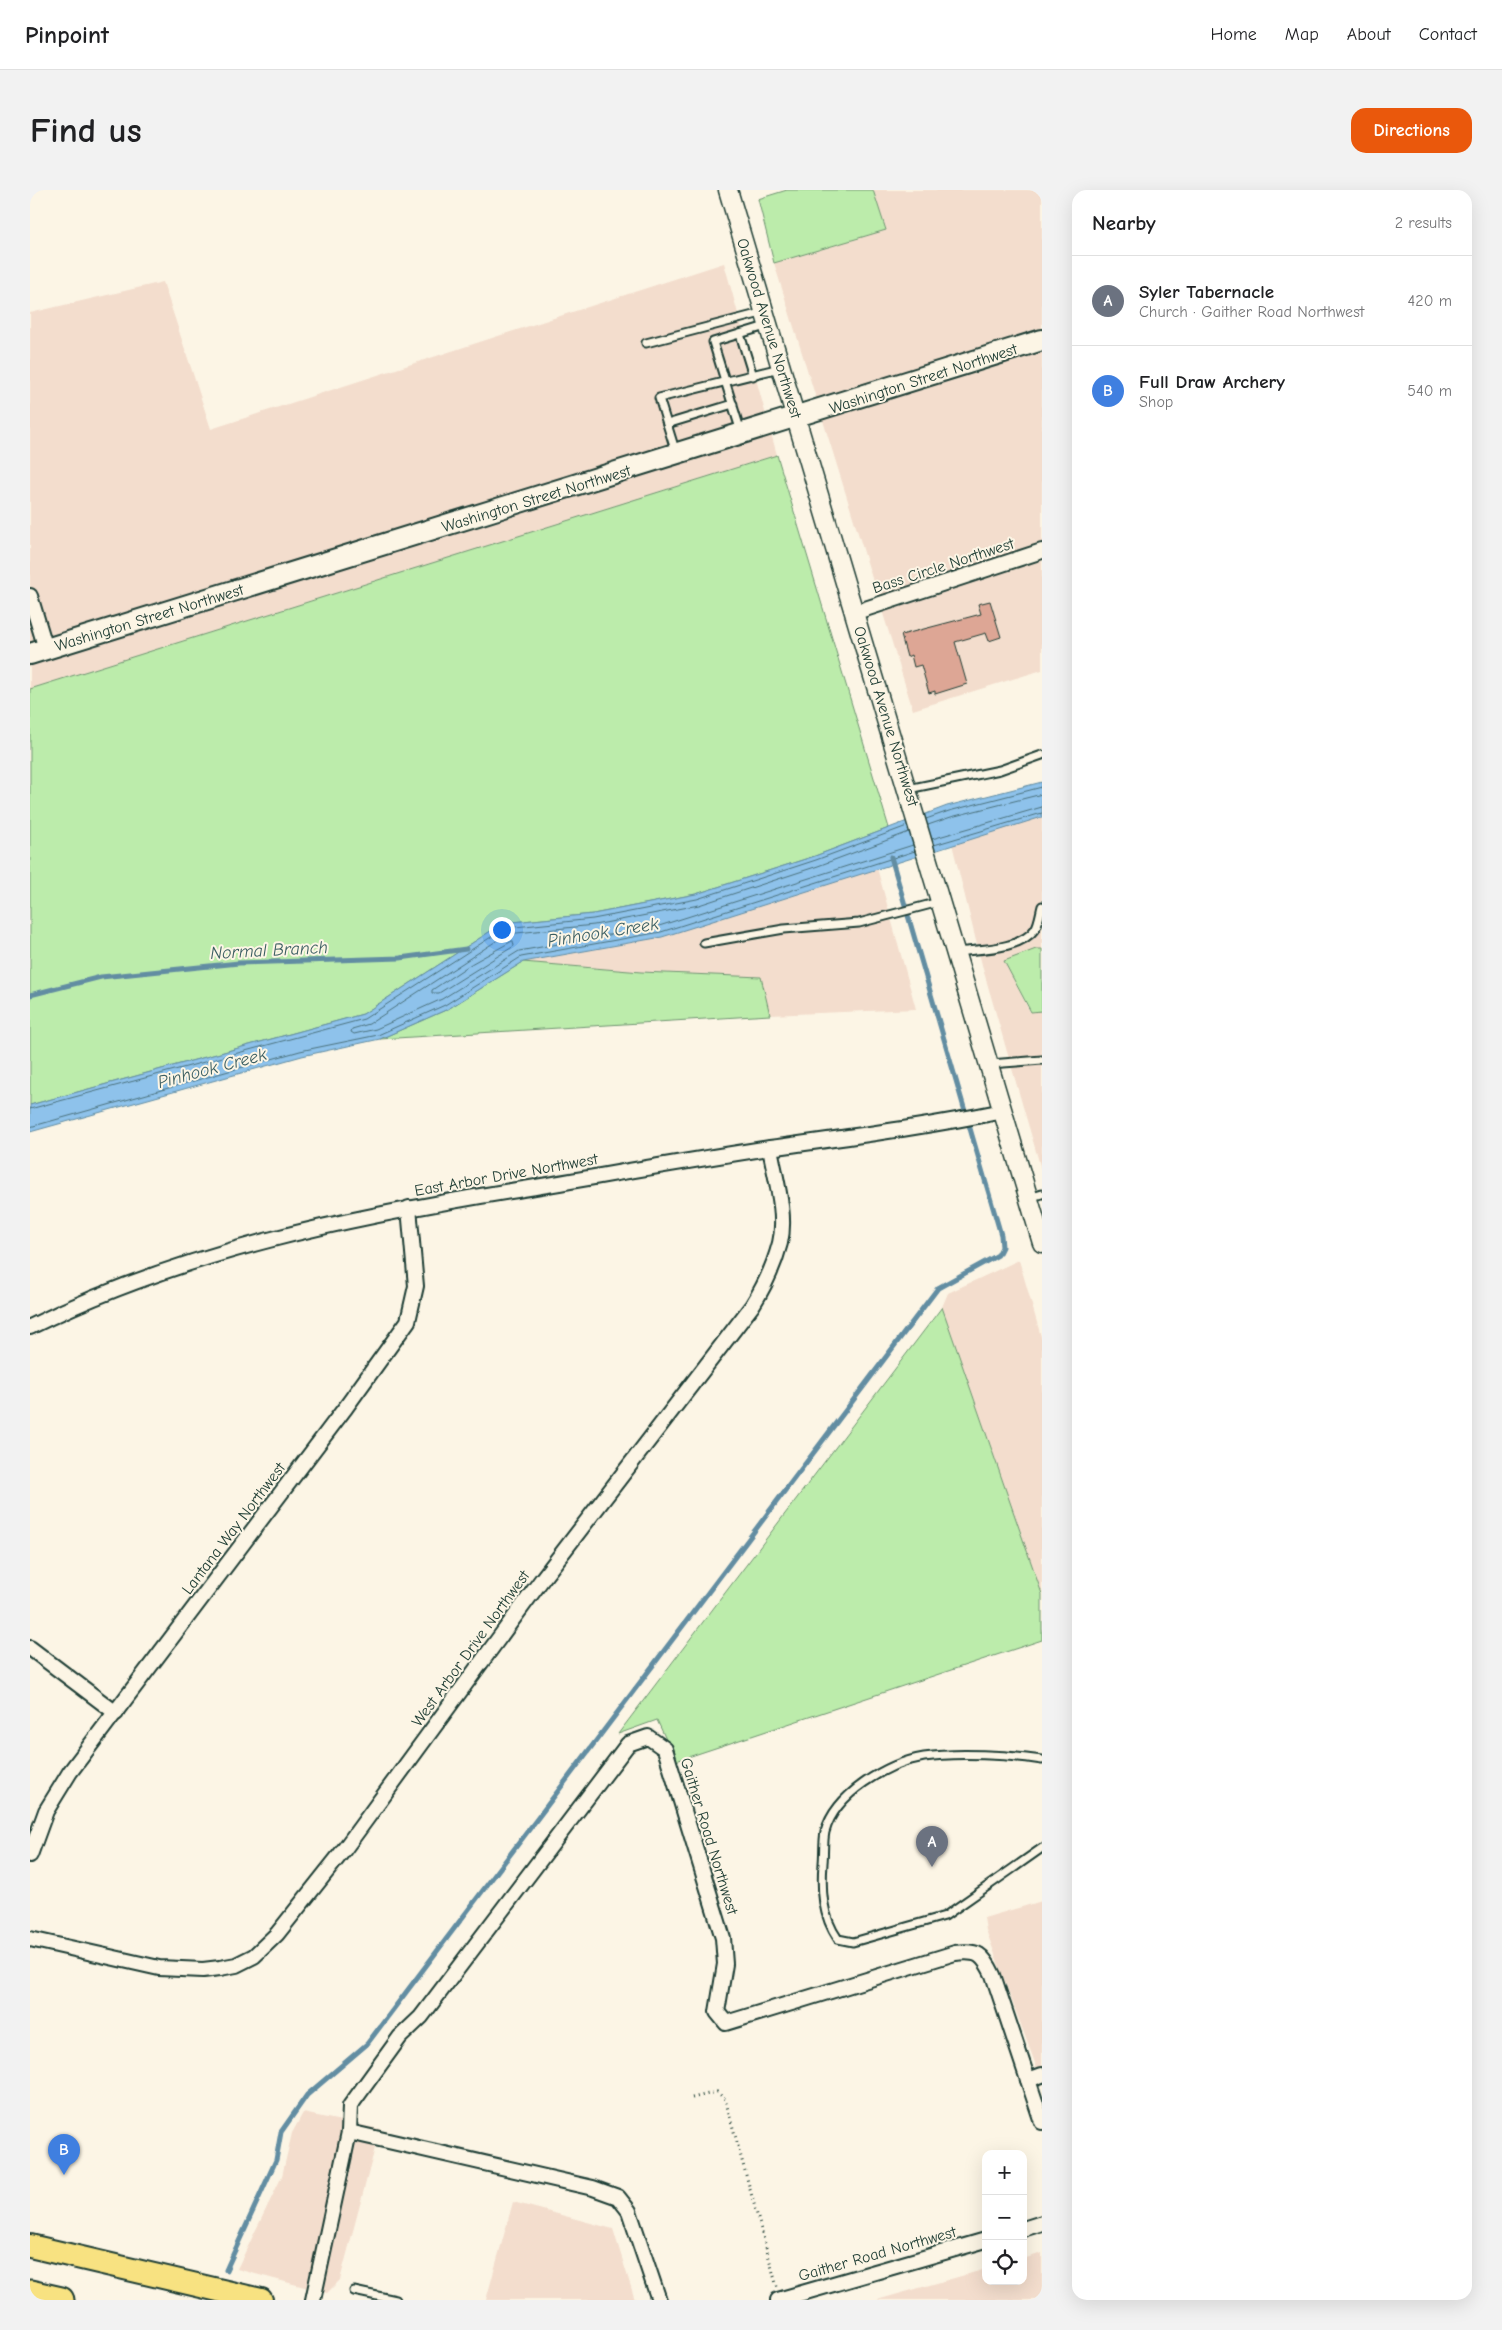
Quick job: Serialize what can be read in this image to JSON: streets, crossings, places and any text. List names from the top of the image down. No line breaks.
{"streets":{"main road":["Washington Street Northwest"],"street":["Oakwood Avenue Northwest","Bass Circle Northwest","East Arbor Drive Northwest","Lantana Way Northwest","West Arbor Drive Northwest","Gaither Road Northwest"]},"crossings":[["Oakwood Avenue Northwest","Washington Street Northwest"],["Oakwood Avenue Northwest","Bass Circle Northwest"],["Oakwood Avenue Northwest","East Arbor Drive Northwest"],["East Arbor Drive Northwest","Lantana Way Northwest"],["East Arbor Drive Northwest","West Arbor Drive Northwest"]],"water":["Pinhook Creek","Normal Branch"],"page":{"header":"Pinpoint","nav":["Home","Map","About","Contact"],"buttons":"Directions","title":"Find us","heading":["Nearby","2 results"],"list":[{"mark":"A","name":"Syler Tabernacle","note":"Church · Gaither Road Northwest","value":"420 m"},{"mark":"B","name":"Full Draw Archery","note":"Shop","value":"540 m"}],"pins":["A","B"],"map_buttons":["+","−"]}}
